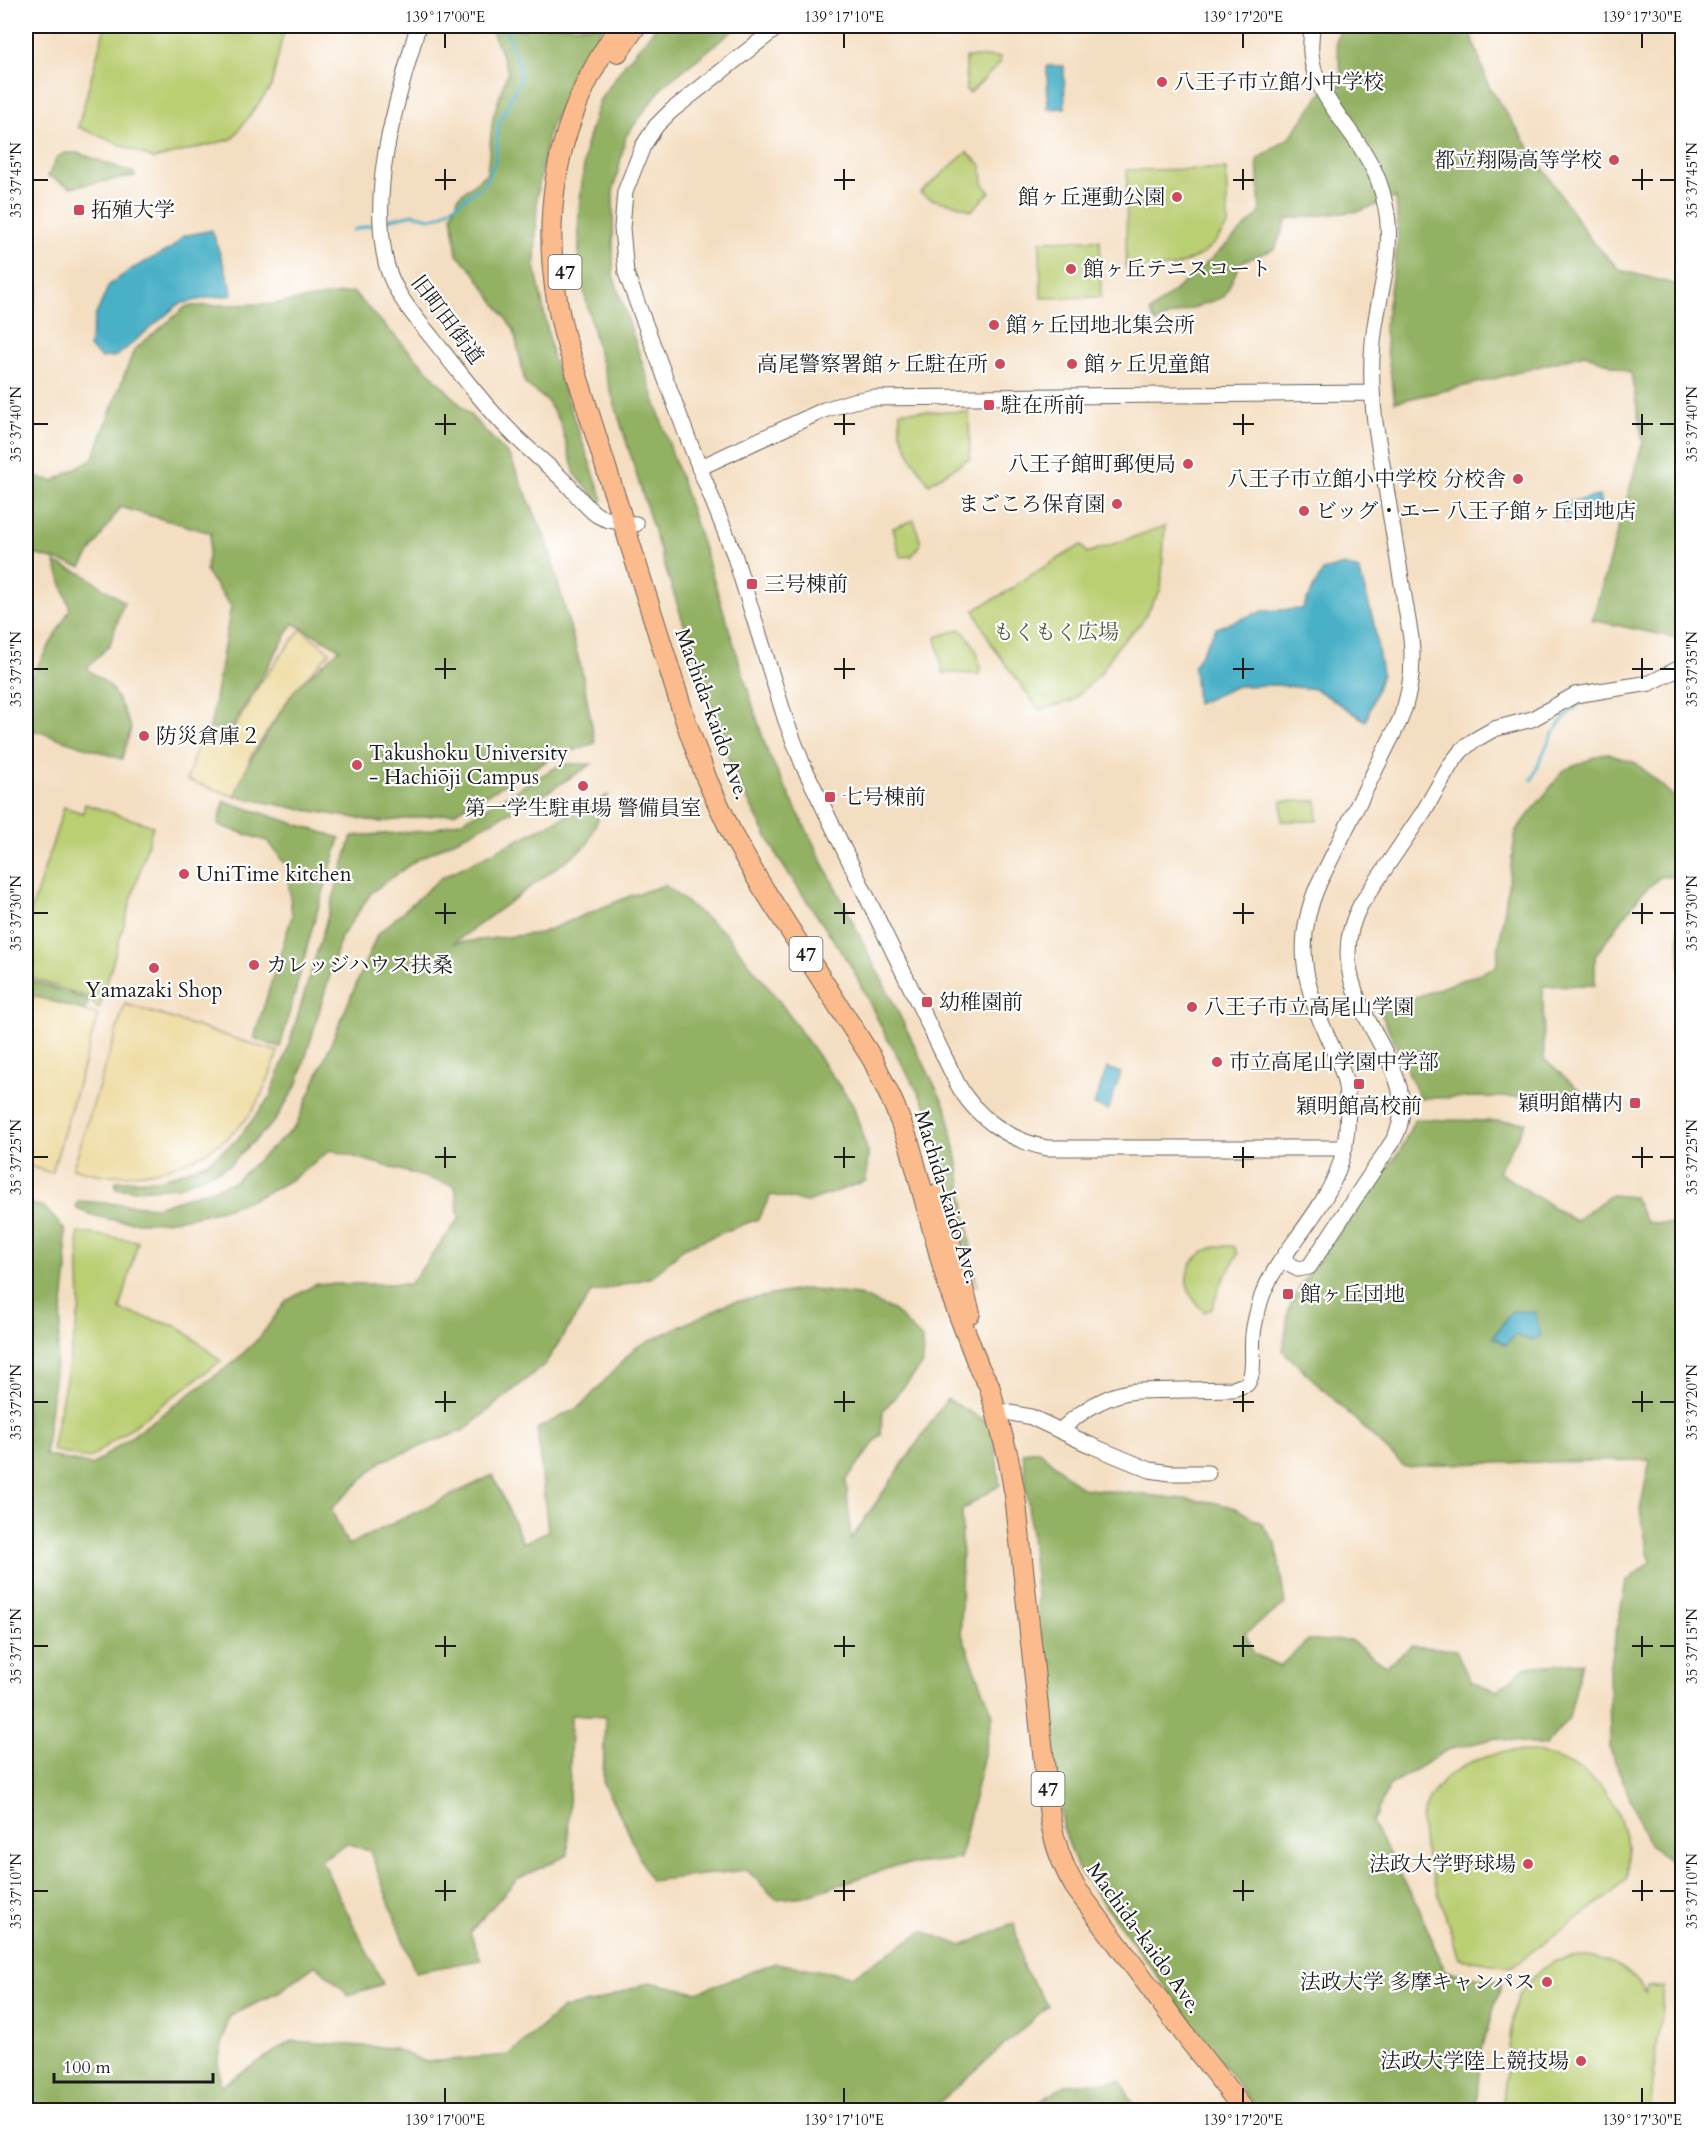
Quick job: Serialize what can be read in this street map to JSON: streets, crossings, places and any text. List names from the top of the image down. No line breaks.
{"streets":{"main road":["47","Machida-kaido Ave."],"street":["旧町田街道"]},"crossings":[["旧町田街道","Machida-kaido Ave."]],"parks":["もくもく広場"],"places":{"other":["八王子市立館小中学校","都立翔陽高等学校","館ヶ丘運動公園","館ヶ丘テニスコート","館ヶ丘団地北集会所","高尾警察署館ヶ丘駐在所","館ヶ丘児童館","八王子館町郵便局","八王子市立館小中学校 分校舎","まごころ保育園","ビッグ・エー 八王子館ヶ丘団地店","防災倉庫２","Takushoku University - Hachiōji Campus","第一学生駐車場 警備員室","UniTime kitchen","カレッジハウス扶桑","Yamazaki Shop","八王子市立高尾山学園","市立高尾山学園中学部","法政大学野球場","法政大学 多摩キャンパス","法政大学陸上競技場"],"transit":["拓殖大学","駐在所前","三号棟前","七号棟前","幼稚園前","穎明館高校前","穎明館構内","館ヶ丘団地"]},"scale_bar":"100 m","coordinates":["139°17'00\"E","139°17'10\"E","139°17'20\"E","139°17'30\"E","35°37'45\"N","35°37'40\"N","35°37'35\"N","35°37'30\"N","35°37'25\"N","35°37'20\"N","35°37'15\"N","35°37'10\"N"]}
